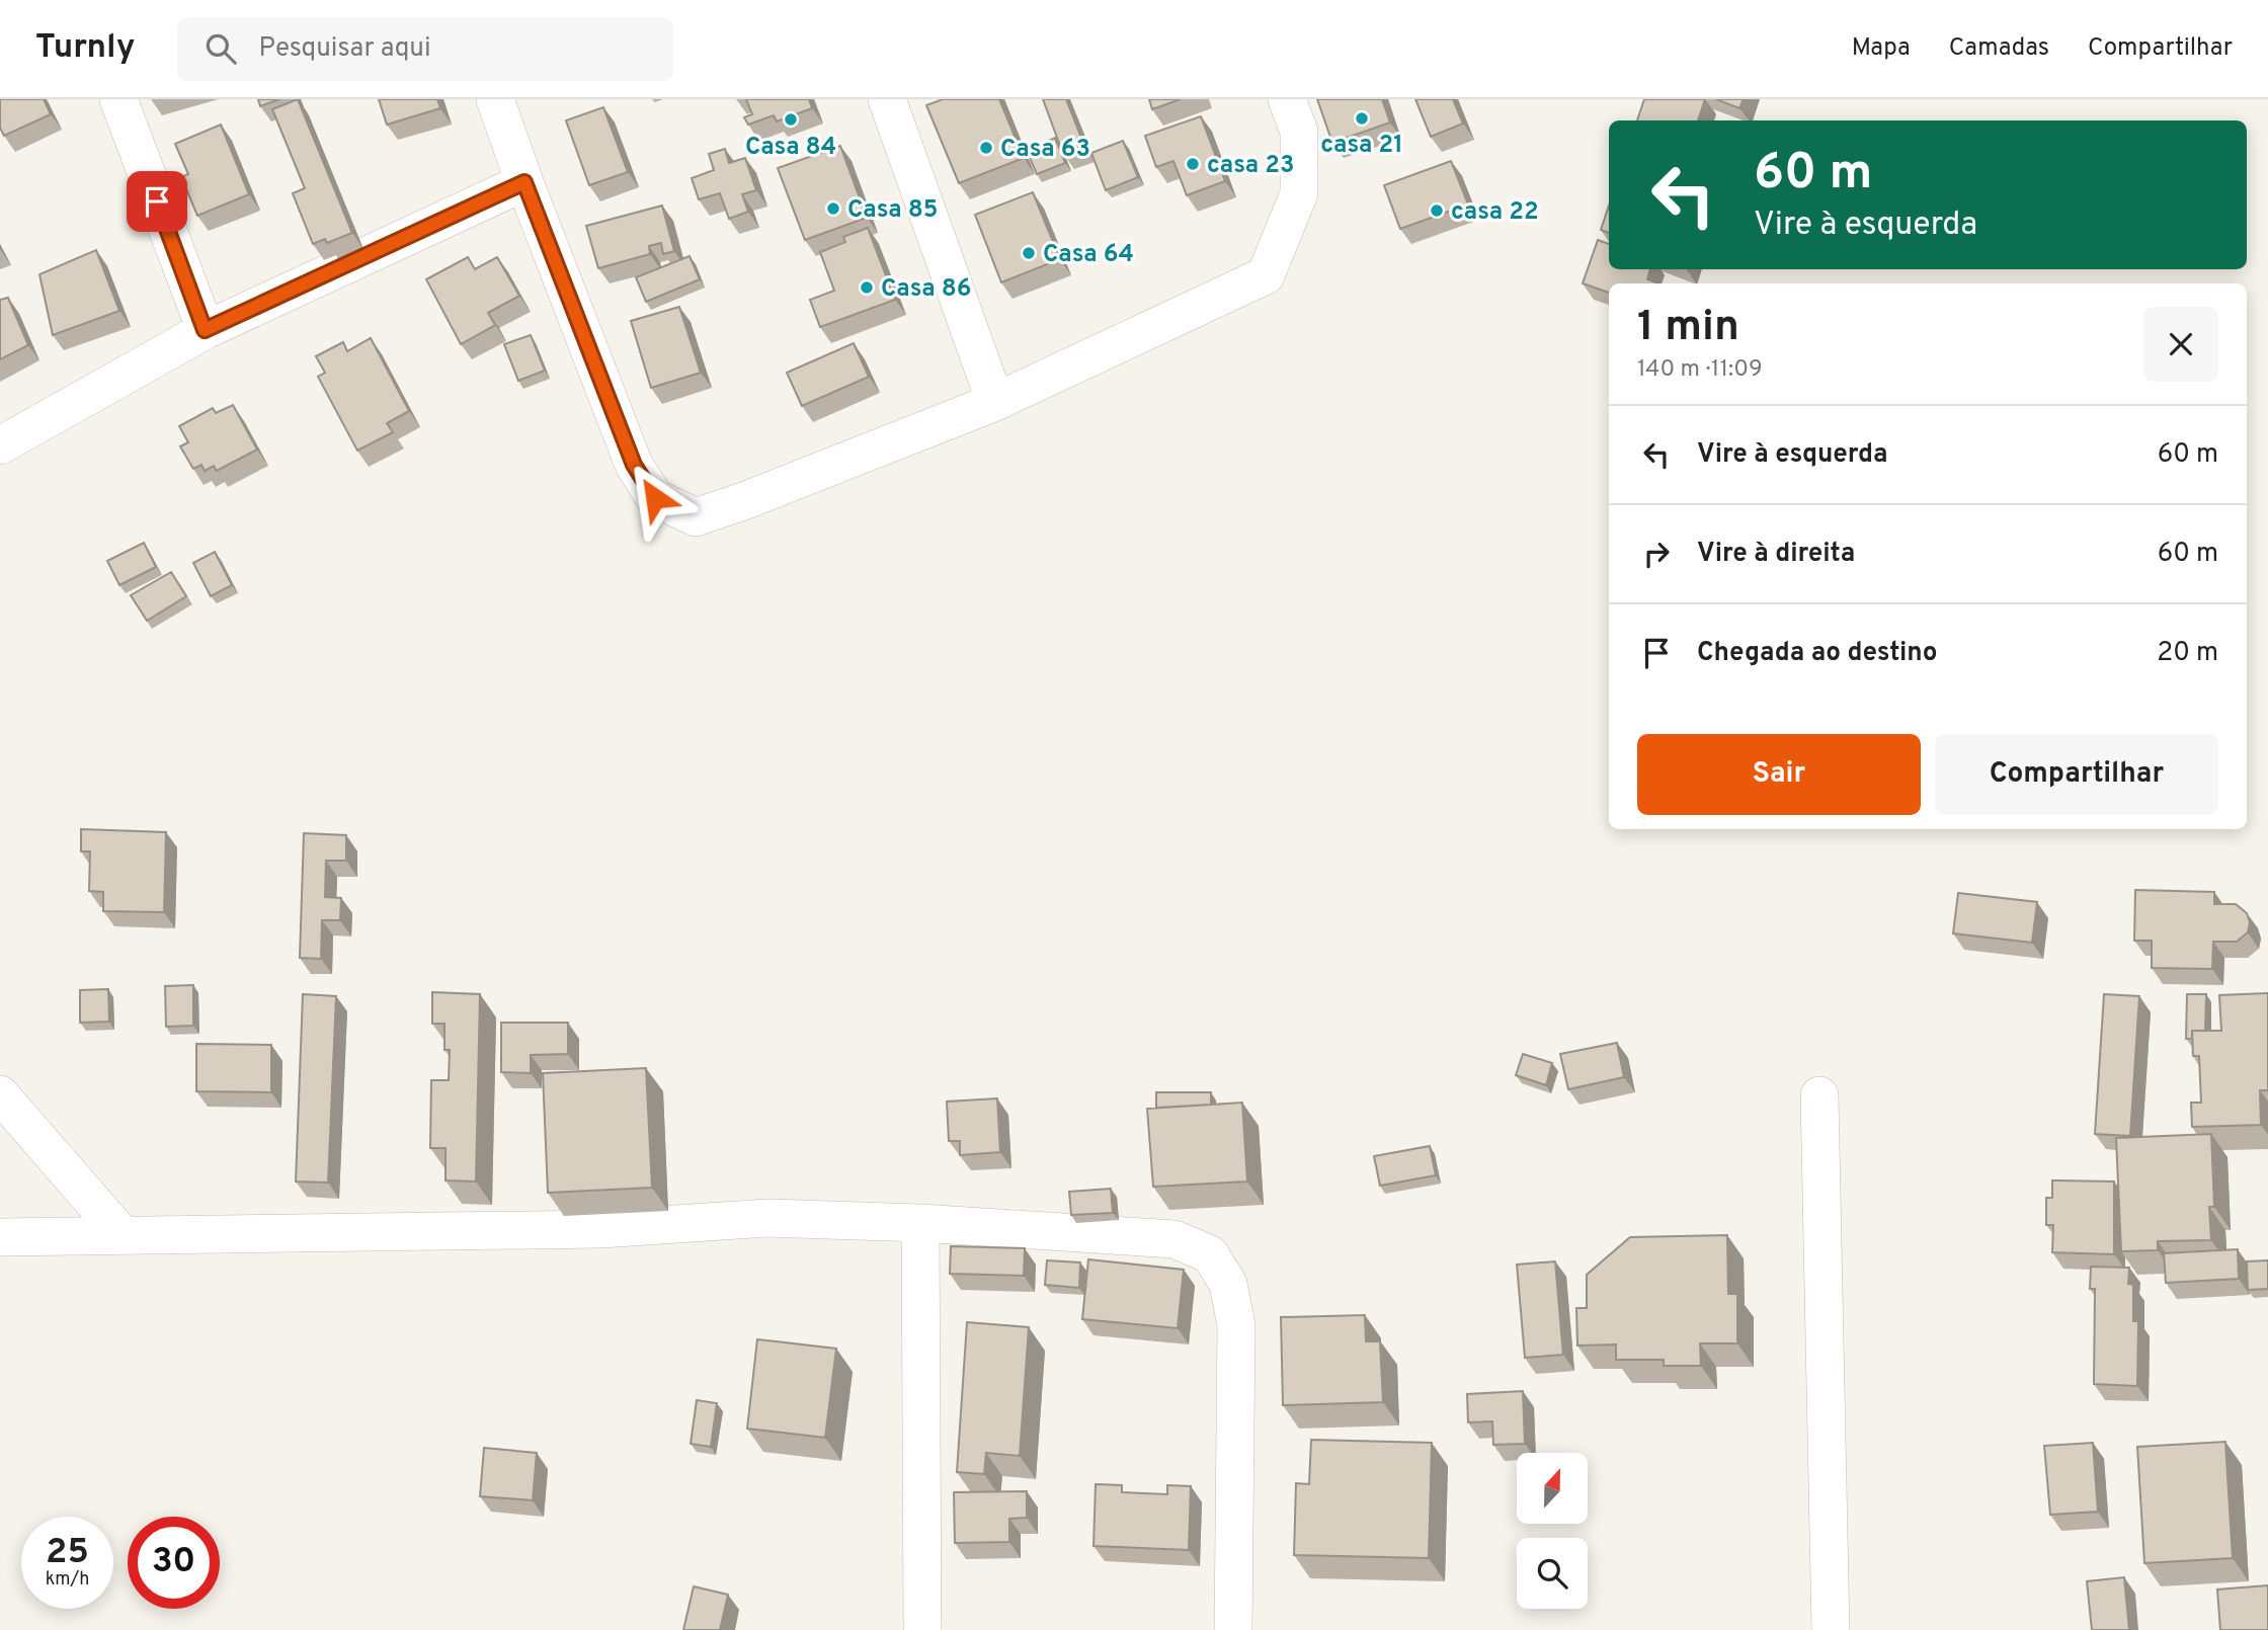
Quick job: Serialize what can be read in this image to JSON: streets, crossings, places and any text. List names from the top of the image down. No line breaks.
{"places":["casa 21","Casa 84","Casa 63","casa 23","Casa 85","casa 22","Casa 64","Casa 86"],"north":"top","page":{"header":"Turnly","search":"Pesquisar aqui","nav":["Mapa","Camadas","Compartilhar"],"turn":["60 m","Vire à esquerda"],"heading":["1 min","140 m · 11:09"],"list":[{"name":"Vire à esquerda","value":"60 m"},{"name":"Vire à direita","value":"60 m"},{"name":"Chegada ao destino","value":"20 m"}],"buttons":["Sair","Compartilhar"],"speed":"25 km/h","limit":"30"}}
